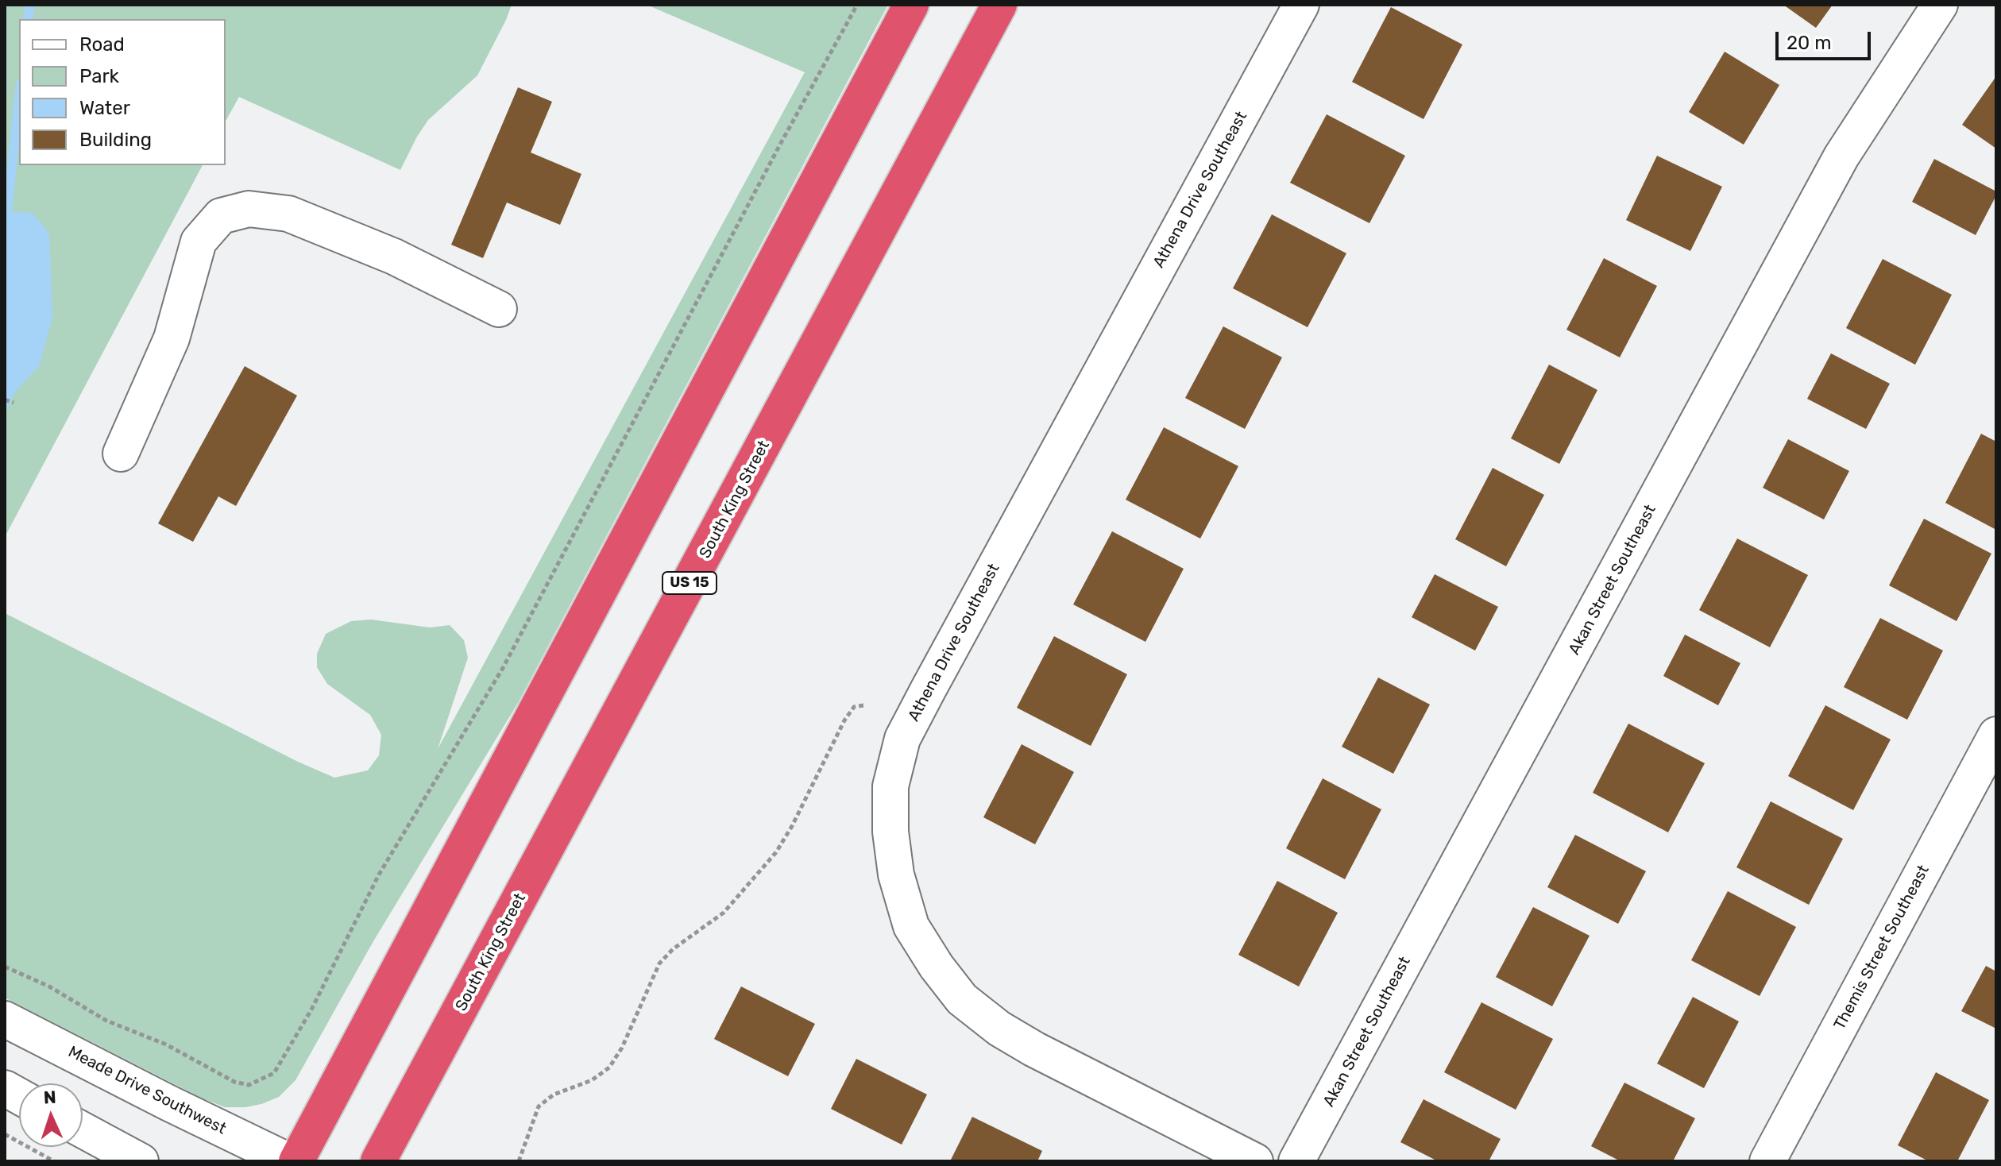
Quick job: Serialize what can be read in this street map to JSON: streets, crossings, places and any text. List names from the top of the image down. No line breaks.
{"streets":{"highway":["South King Street","US 15"],"street":["Athena Drive Southeast","Akan Street Southeast","Themis Street Southeast","Meade Drive Southwest"]},"legend":["Road","Park","Water","Building"],"scale_bar":"20 m","north":"top"}
